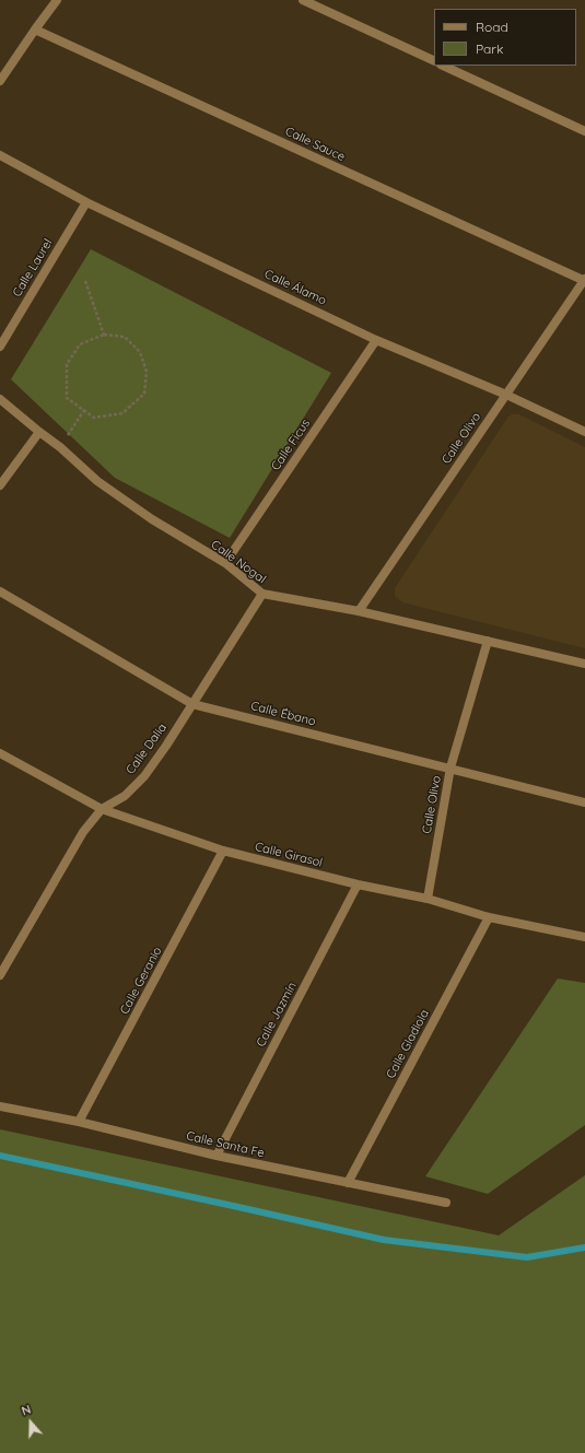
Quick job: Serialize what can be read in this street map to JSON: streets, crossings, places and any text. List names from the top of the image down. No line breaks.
{"streets":{"street":["Calle Sauce","Calle Laurel","Calle Álamo","Calle Olivo","Calle Ficus","Calle Nogal","Calle Ébano","Calle Dalia","Calle Girasol","Calle Geranio","Calle Jazmín","Calle Gladiola","Calle Santa Fe"]},"crossings":[["Calle Sauce","Calle Olivo"],["Calle Laurel","Calle Álamo"],["Calle Álamo","Calle Olivo"],["Calle Álamo","Calle Ficus"],["Calle Olivo","Calle Nogal"],["Calle Olivo","Calle Ébano"],["Calle Olivo","Calle Girasol"],["Calle Ficus","Calle Nogal"],["Calle Nogal","Calle Dalia"],["Calle Ébano","Calle Dalia"],["Calle Dalia","Calle Girasol"],["Calle Girasol","Calle Geranio"],["Calle Girasol","Calle Jazmín"],["Calle Girasol","Calle Gladiola"],["Calle Geranio","Calle Santa Fe"],["Calle Jazmín","Calle Santa Fe"],["Calle Gladiola","Calle Santa Fe"]],"legend":["Road","Park"],"north":"top"}
